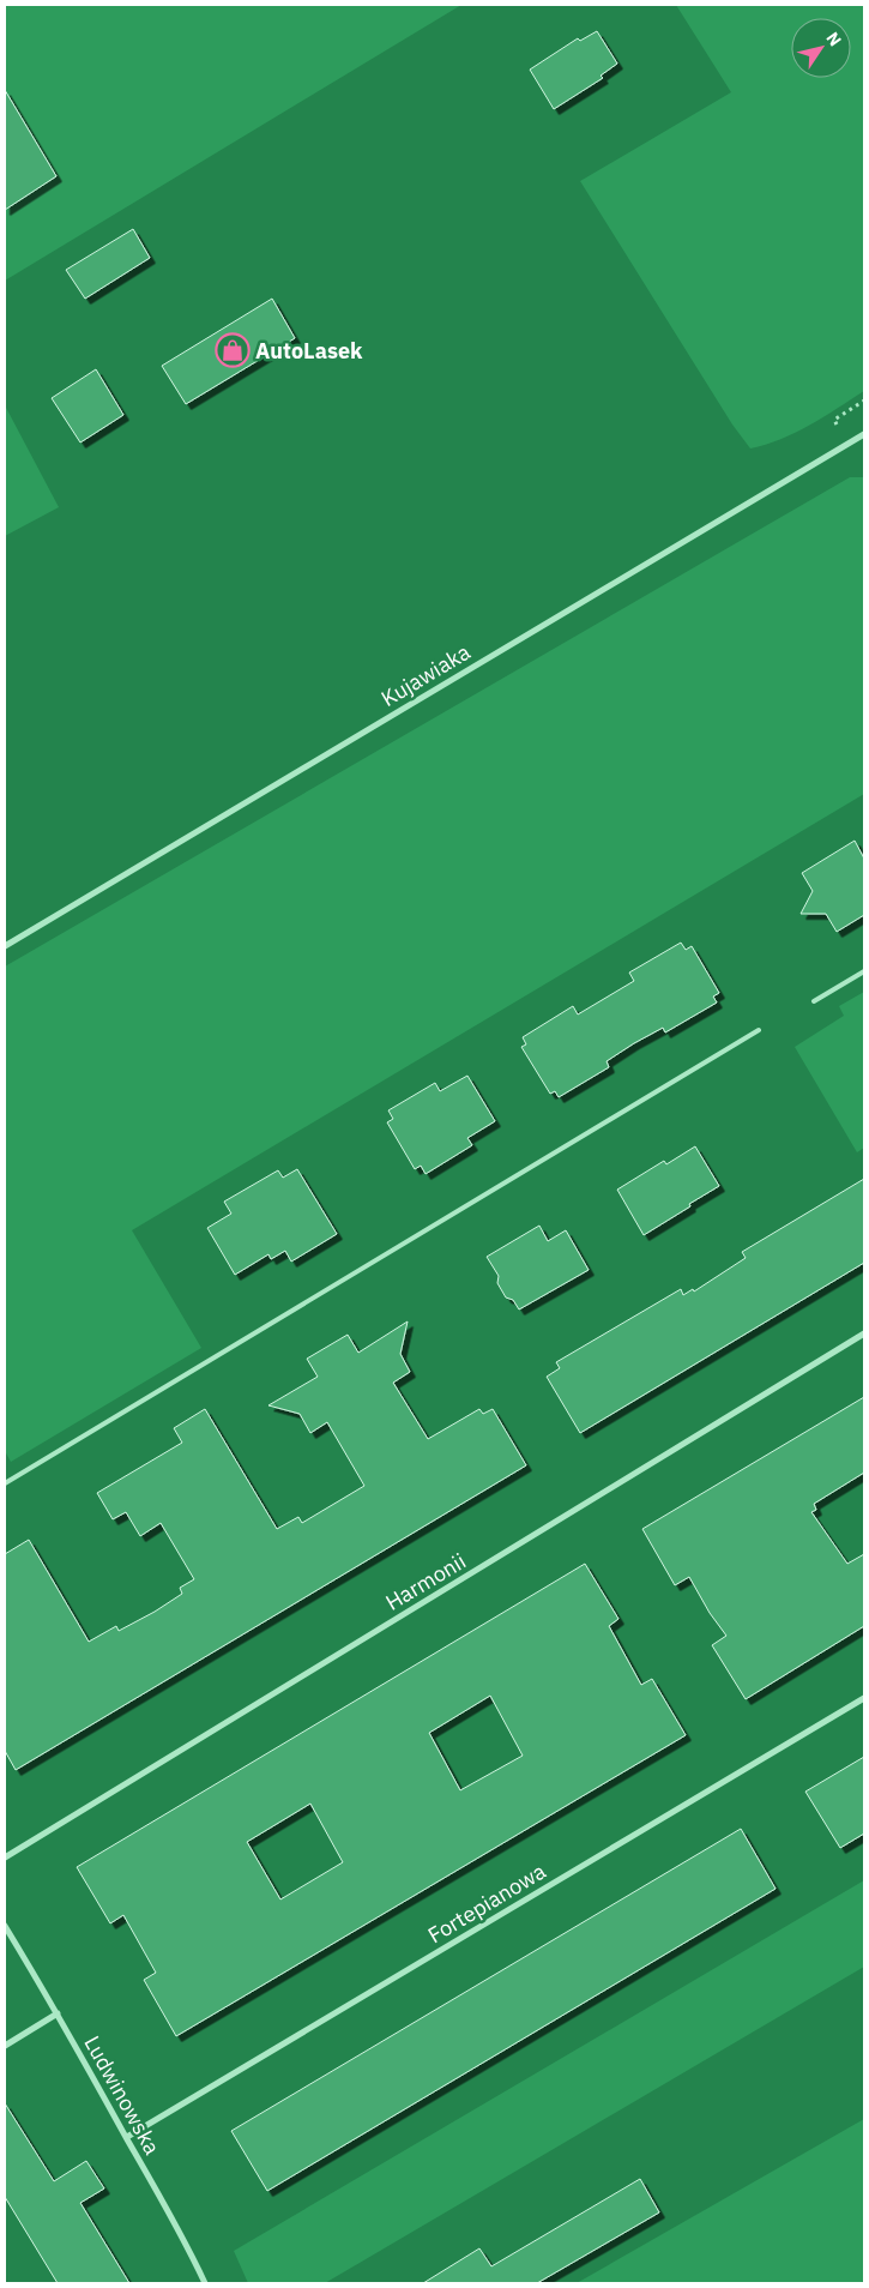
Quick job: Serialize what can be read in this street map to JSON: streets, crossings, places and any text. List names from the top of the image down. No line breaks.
{"streets":{"street":["Kujawiaka","Harmonii","Fortepianowa","Ludwinowska"]},"crossings":[["Fortepianowa","Ludwinowska"]],"places":{"shop":["AutoLasek"]},"north":"top right"}
